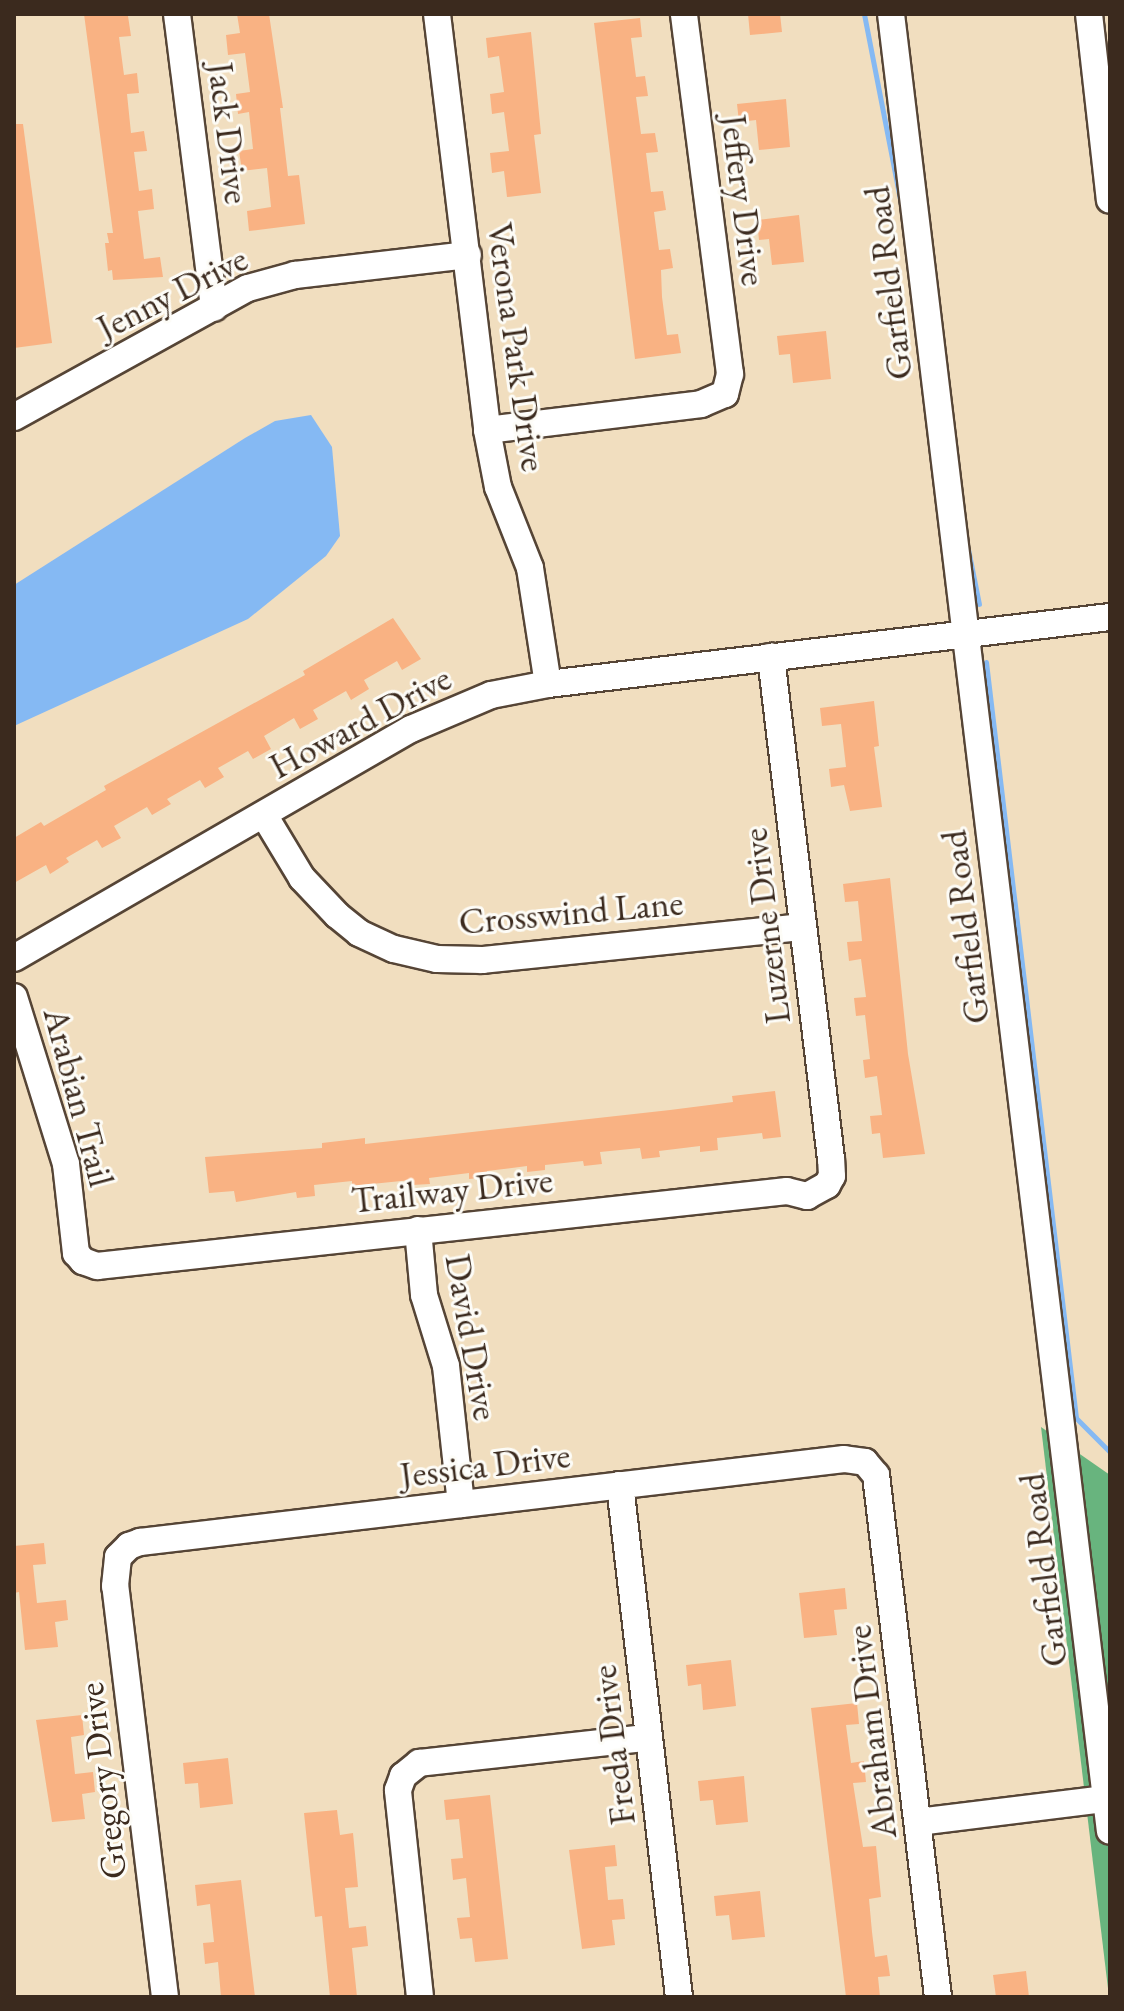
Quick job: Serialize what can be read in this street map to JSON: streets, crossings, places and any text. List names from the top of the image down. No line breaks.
{"streets":{"street":["Jack Drive","Jeffery Drive","Garfield Road","Jenny Drive","Verona Park Drive","Howard Drive","Crosswind Lane","Luzerne Drive","Arabian Trail","Trailway Drive","David Drive","Jessica Drive","Abraham Drive","Freda Drive","Gregory Drive"]},"crossings":[["Jack Drive","Jenny Drive"],["Jeffery Drive","Verona Park Drive"],["Garfield Road","Howard Drive"],["Jenny Drive","Verona Park Drive"],["Verona Park Drive","Howard Drive"],["Howard Drive","Crosswind Lane"],["Howard Drive","Luzerne Drive"],["Crosswind Lane","Luzerne Drive"],["Luzerne Drive","Trailway Drive"],["Arabian Trail","Trailway Drive"],["Trailway Drive","David Drive"],["David Drive","Jessica Drive"],["Jessica Drive","Abraham Drive"],["Jessica Drive","Freda Drive"],["Jessica Drive","Gregory Drive"]]}
